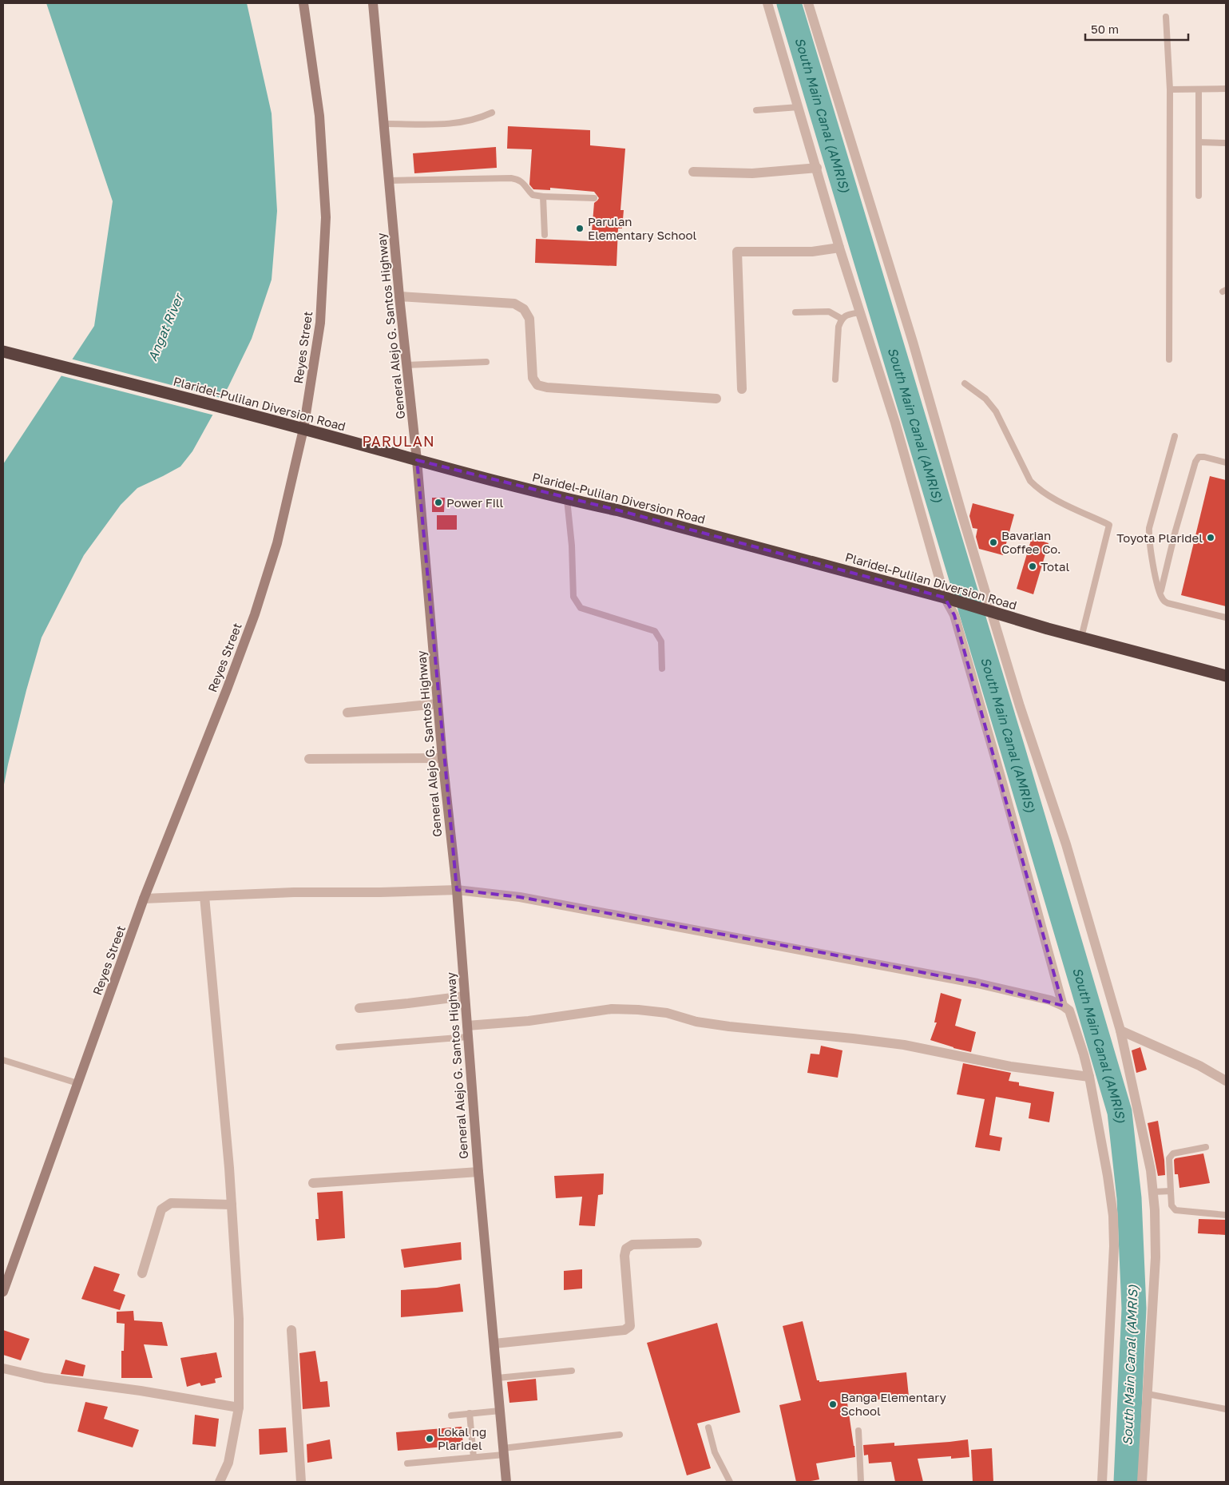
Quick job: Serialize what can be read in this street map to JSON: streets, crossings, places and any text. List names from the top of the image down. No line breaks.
{"streets":{"highway":["Plaridel-Pulilan Diversion Road"],"main road":["General Alejo G. Santos Highway","Reyes Street"]},"crossings":[["General Alejo G. Santos Highway","Plaridel-Pulilan Diversion Road"],["Reyes Street","Plaridel-Pulilan Diversion Road"]],"districts":["PARULAN"],"water":["South Main Canal (AMRIS)","Angat River"],"places":["Parulan Elementary School","Power Fill","Toyota Plaridel","Bavarian Coffee Co.","Total","Banga Elementary School","Lokal ng Plaridel"],"scale_bar":"50 m"}
